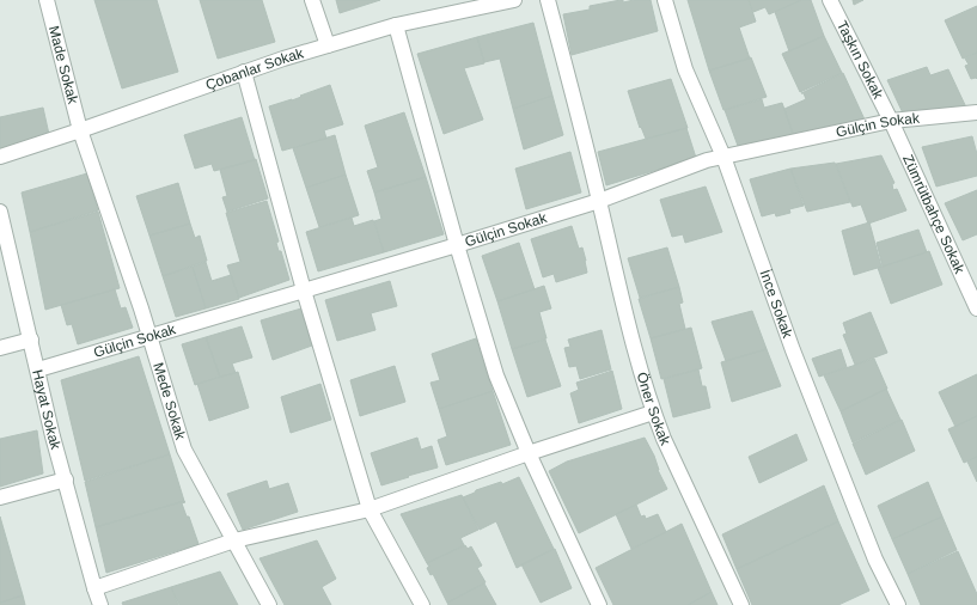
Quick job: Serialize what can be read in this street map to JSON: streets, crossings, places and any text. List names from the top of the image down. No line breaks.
{"streets":{"street":["Taşkın Sokak","Made Sokak","Çobanlar Sokak","Gülçin Sokak","Zümrütbahçe Sokak","İnce Sokak","Mede Sokak","Hayat Sokak","Öner Sokak"]},"crossings":[["Taşkın Sokak","Gülçin Sokak"],["Taşkın Sokak","Zümrütbahçe Sokak"],["Made Sokak","Çobanlar Sokak"],["Made Sokak","Mede Sokak"],["Çobanlar Sokak","Mede Sokak"],["Gülçin Sokak","Zümrütbahçe Sokak"],["Gülçin Sokak","İnce Sokak"],["Gülçin Sokak","Mede Sokak"],["Gülçin Sokak","Hayat Sokak"],["Gülçin Sokak","Öner Sokak"]]}
